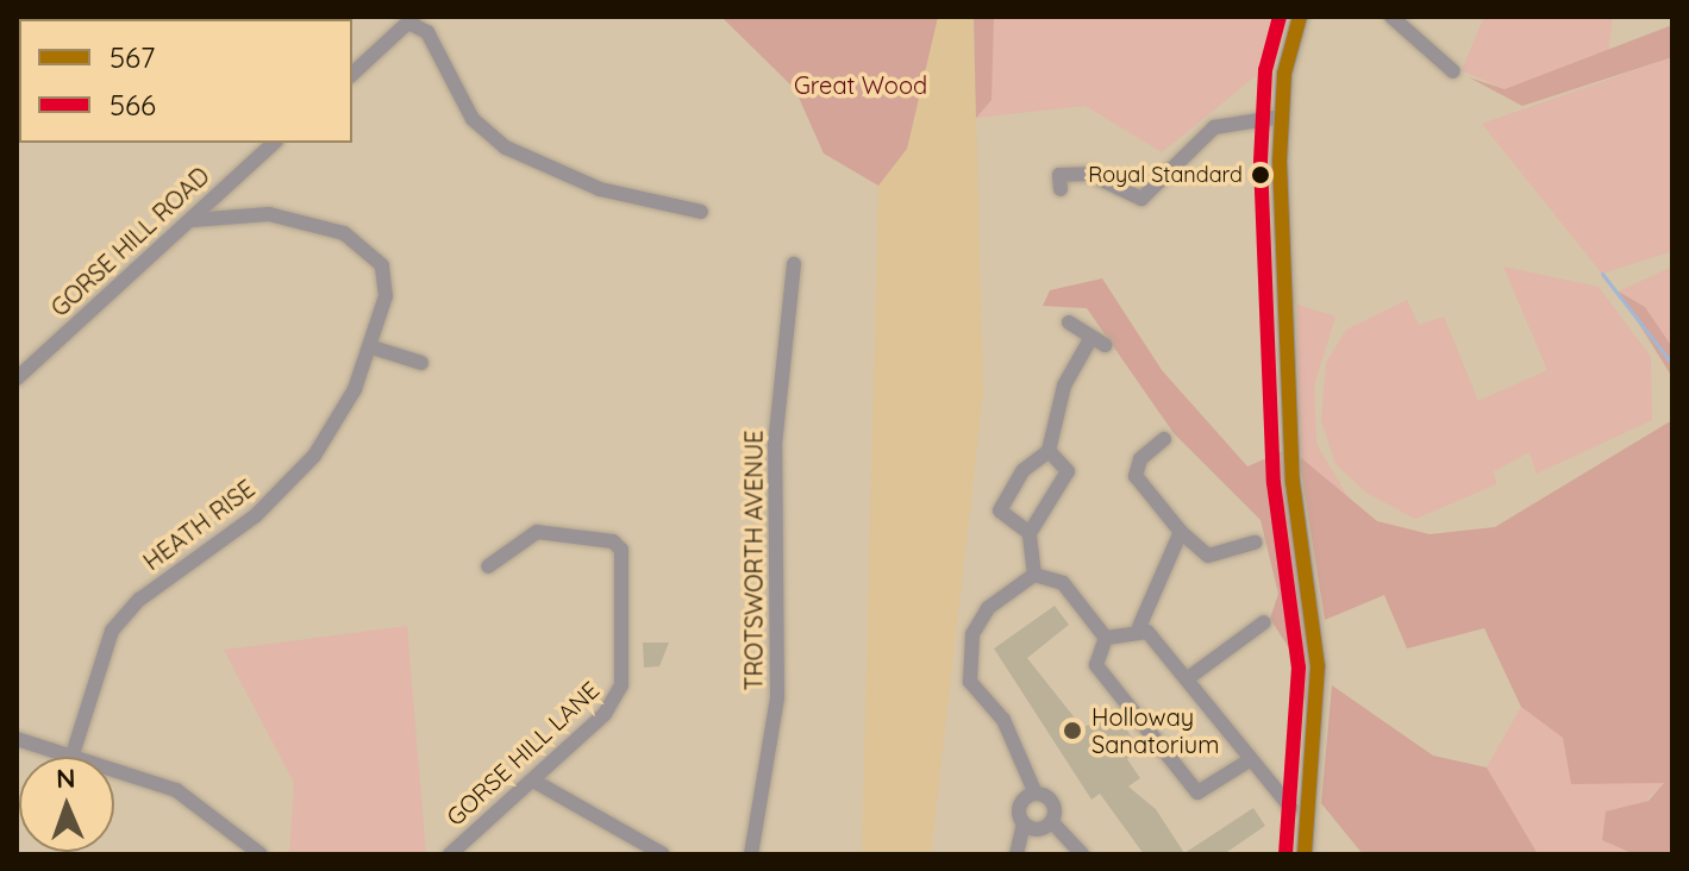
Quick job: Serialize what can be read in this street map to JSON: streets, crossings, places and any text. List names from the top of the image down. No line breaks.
{"streets":{"street":["GORSE HILL ROAD","HEATH RISE","TROTSWORTH AVENUE","GORSE HILL LANE"]},"crossings":[["GORSE HILL ROAD","HEATH RISE"]],"parks":["Great Wood"],"places":["Royal Standard","Holloway Sanatorium"],"lines":["transit line 567","transit line 566"],"legend":["567","566"],"north":"top"}
